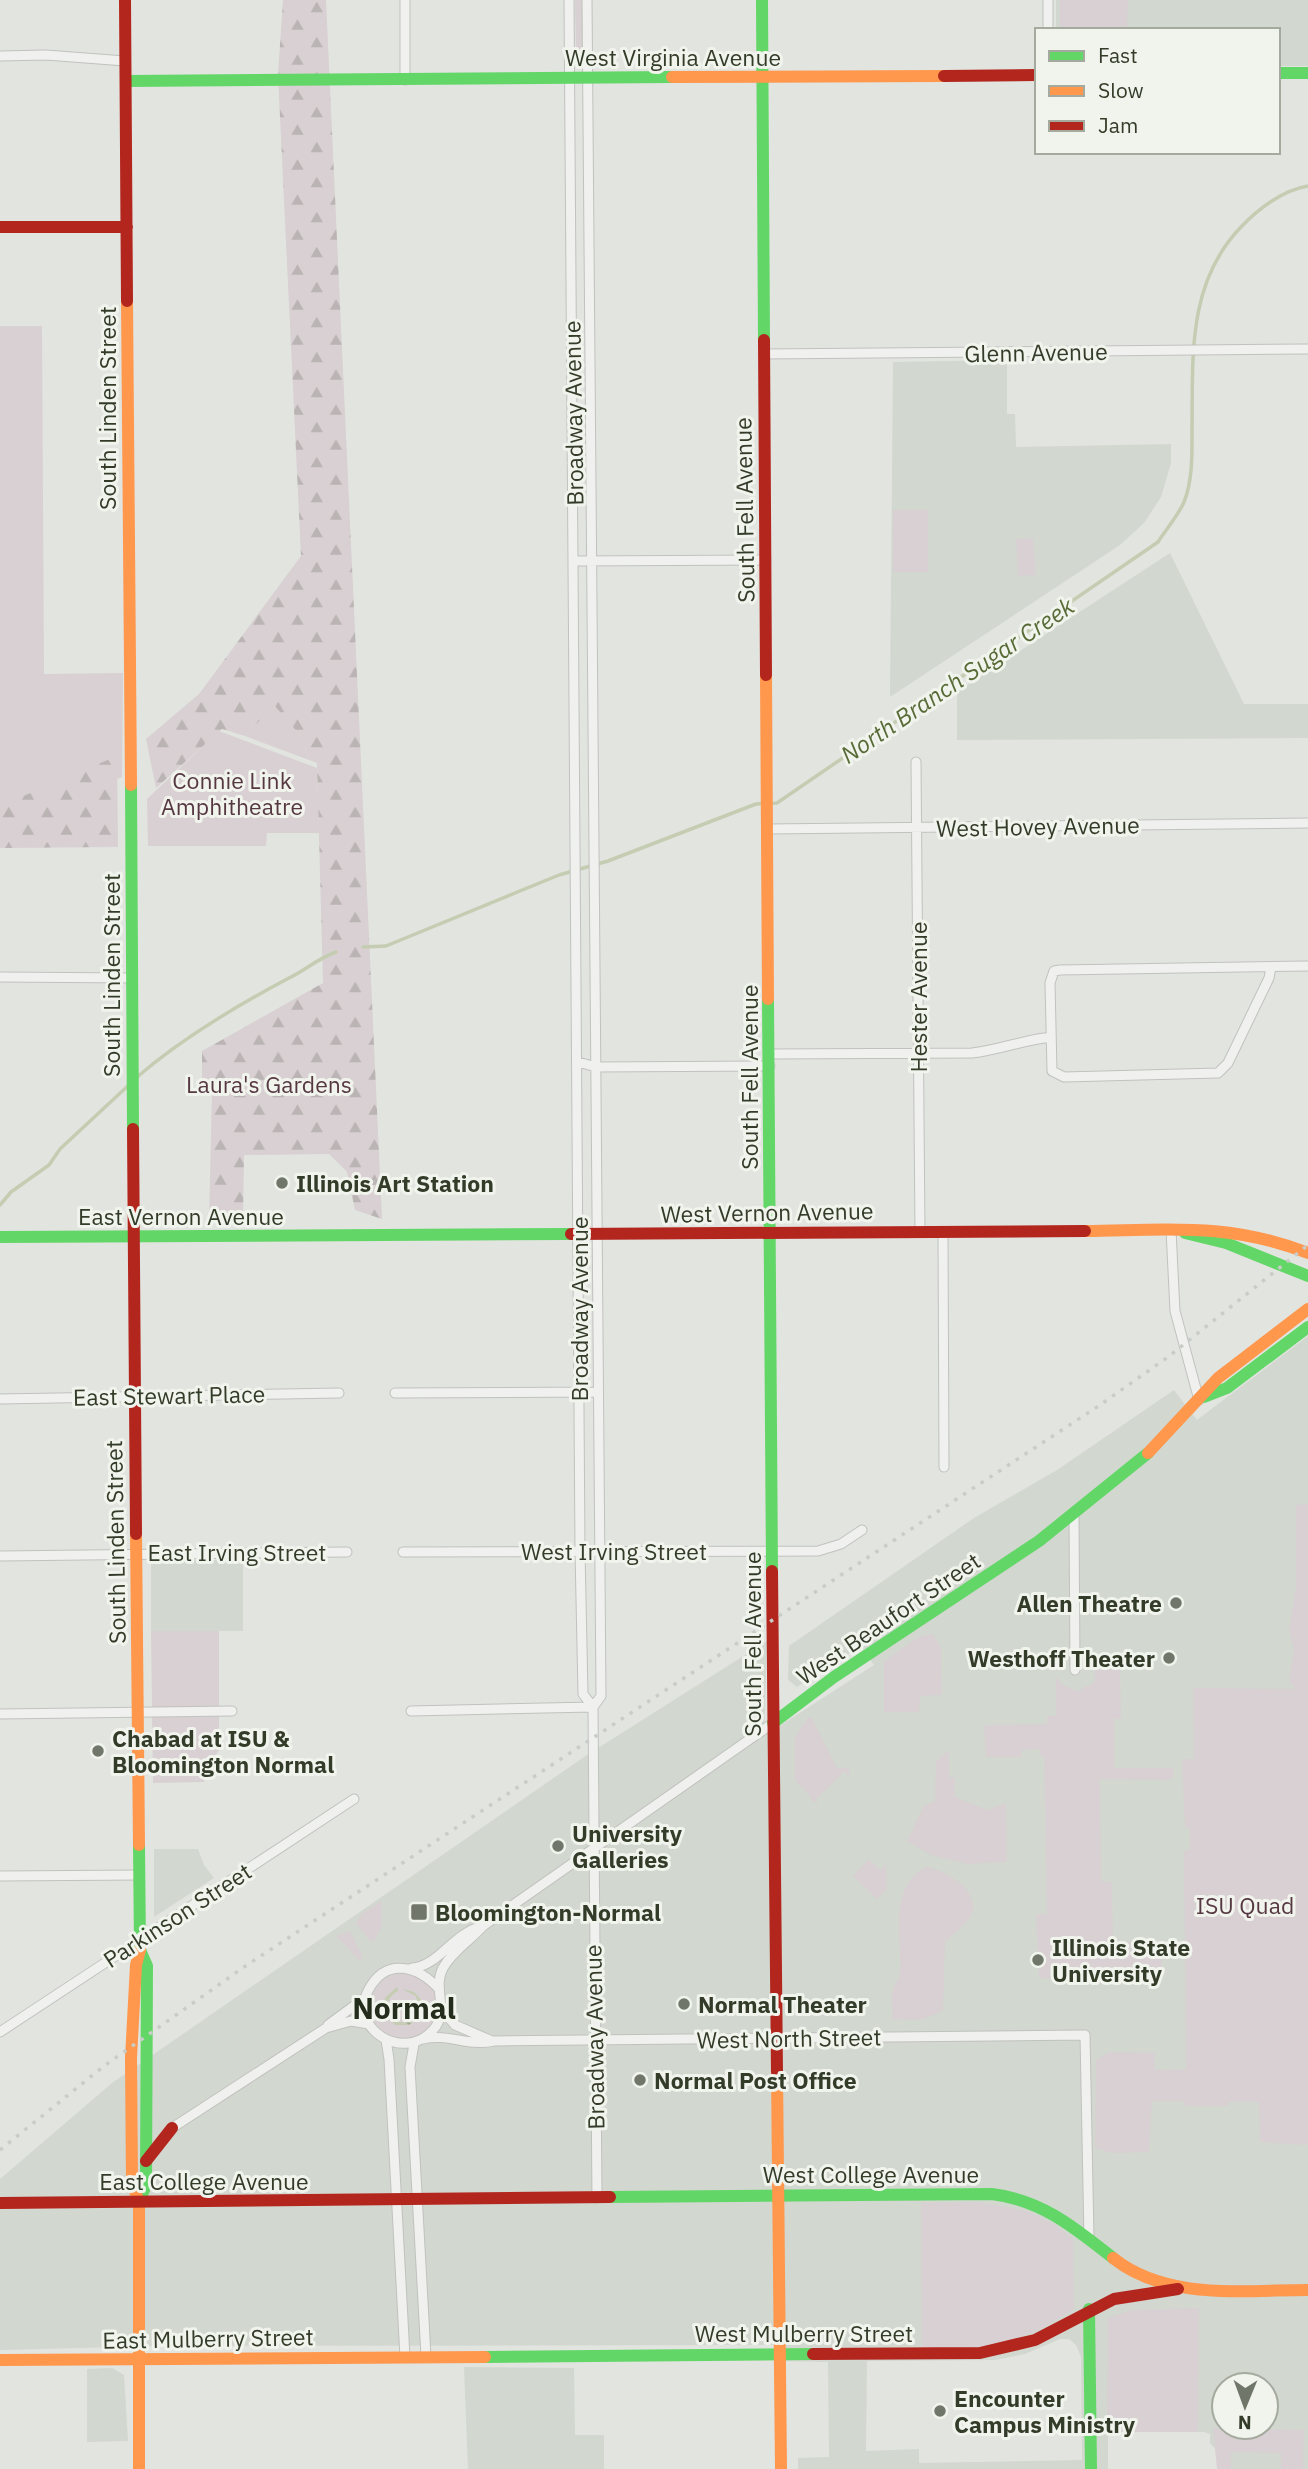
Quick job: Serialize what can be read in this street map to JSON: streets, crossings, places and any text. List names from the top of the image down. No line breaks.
{"streets":{"main road":["West Virginia Avenue","South Linden Street","South Fell Avenue","West Vernon Avenue","East Vernon Avenue","West Beaufort Street","West College Avenue","East College Avenue","West Mulberry Street","East Mulberry Street"],"street":["Glenn Avenue","Broadway Avenue","West Hovey Avenue","Hester Avenue","East Stewart Place","West Irving Street","East Irving Street","Parkinson Street","West North Street"]},"crossings":[["West Virginia Avenue","South Linden Street"],["West Virginia Avenue","Broadway Avenue"],["West Virginia Avenue","South Fell Avenue"],["Glenn Avenue","South Fell Avenue"],["South Linden Street","East Vernon Avenue"],["South Linden Street","East Stewart Place"],["South Linden Street","East Irving Street"],["South Linden Street","Parkinson Street"],["South Linden Street","East College Avenue"],["Broadway Avenue","West Vernon Avenue"],["Broadway Avenue","West Irving Street"],["Broadway Avenue","West Beaufort Street"],["Broadway Avenue","West North Street"],["Broadway Avenue","West College Avenue"],["South Fell Avenue","West Hovey Avenue"],["South Fell Avenue","West Vernon Avenue"],["South Fell Avenue","West Irving Street"],["South Fell Avenue","West Beaufort Street"],["South Fell Avenue","West North Street"],["South Fell Avenue","West College Avenue"],["South Fell Avenue","West Mulberry Street"],["West Hovey Avenue","Hester Avenue"],["Hester Avenue","West Vernon Avenue"],["West Vernon Avenue","East Vernon Avenue"],["West Beaufort Street","West North Street"],["West North Street","West College Avenue"],["West College Avenue","East College Avenue"],["West College Avenue","West Mulberry Street"],["West Mulberry Street","East Mulberry Street"]],"districts":["Normal"],"water":["North Branch Sugar Creek"],"parks":["Connie Link Amphitheatre","Laura's Gardens","ISU Quad"],"places":{"other":["Illinois Art Station","Allen Theatre","Westhoff Theater","Chabad at ISU & Bloomington Normal","University Galleries","Illinois State University","Normal Theater","Normal Post Office","Encounter Campus Ministry"],"transit":["Bloomington-Normal"]},"legend":["Fast","Slow","Jam"],"north":"bottom"}
